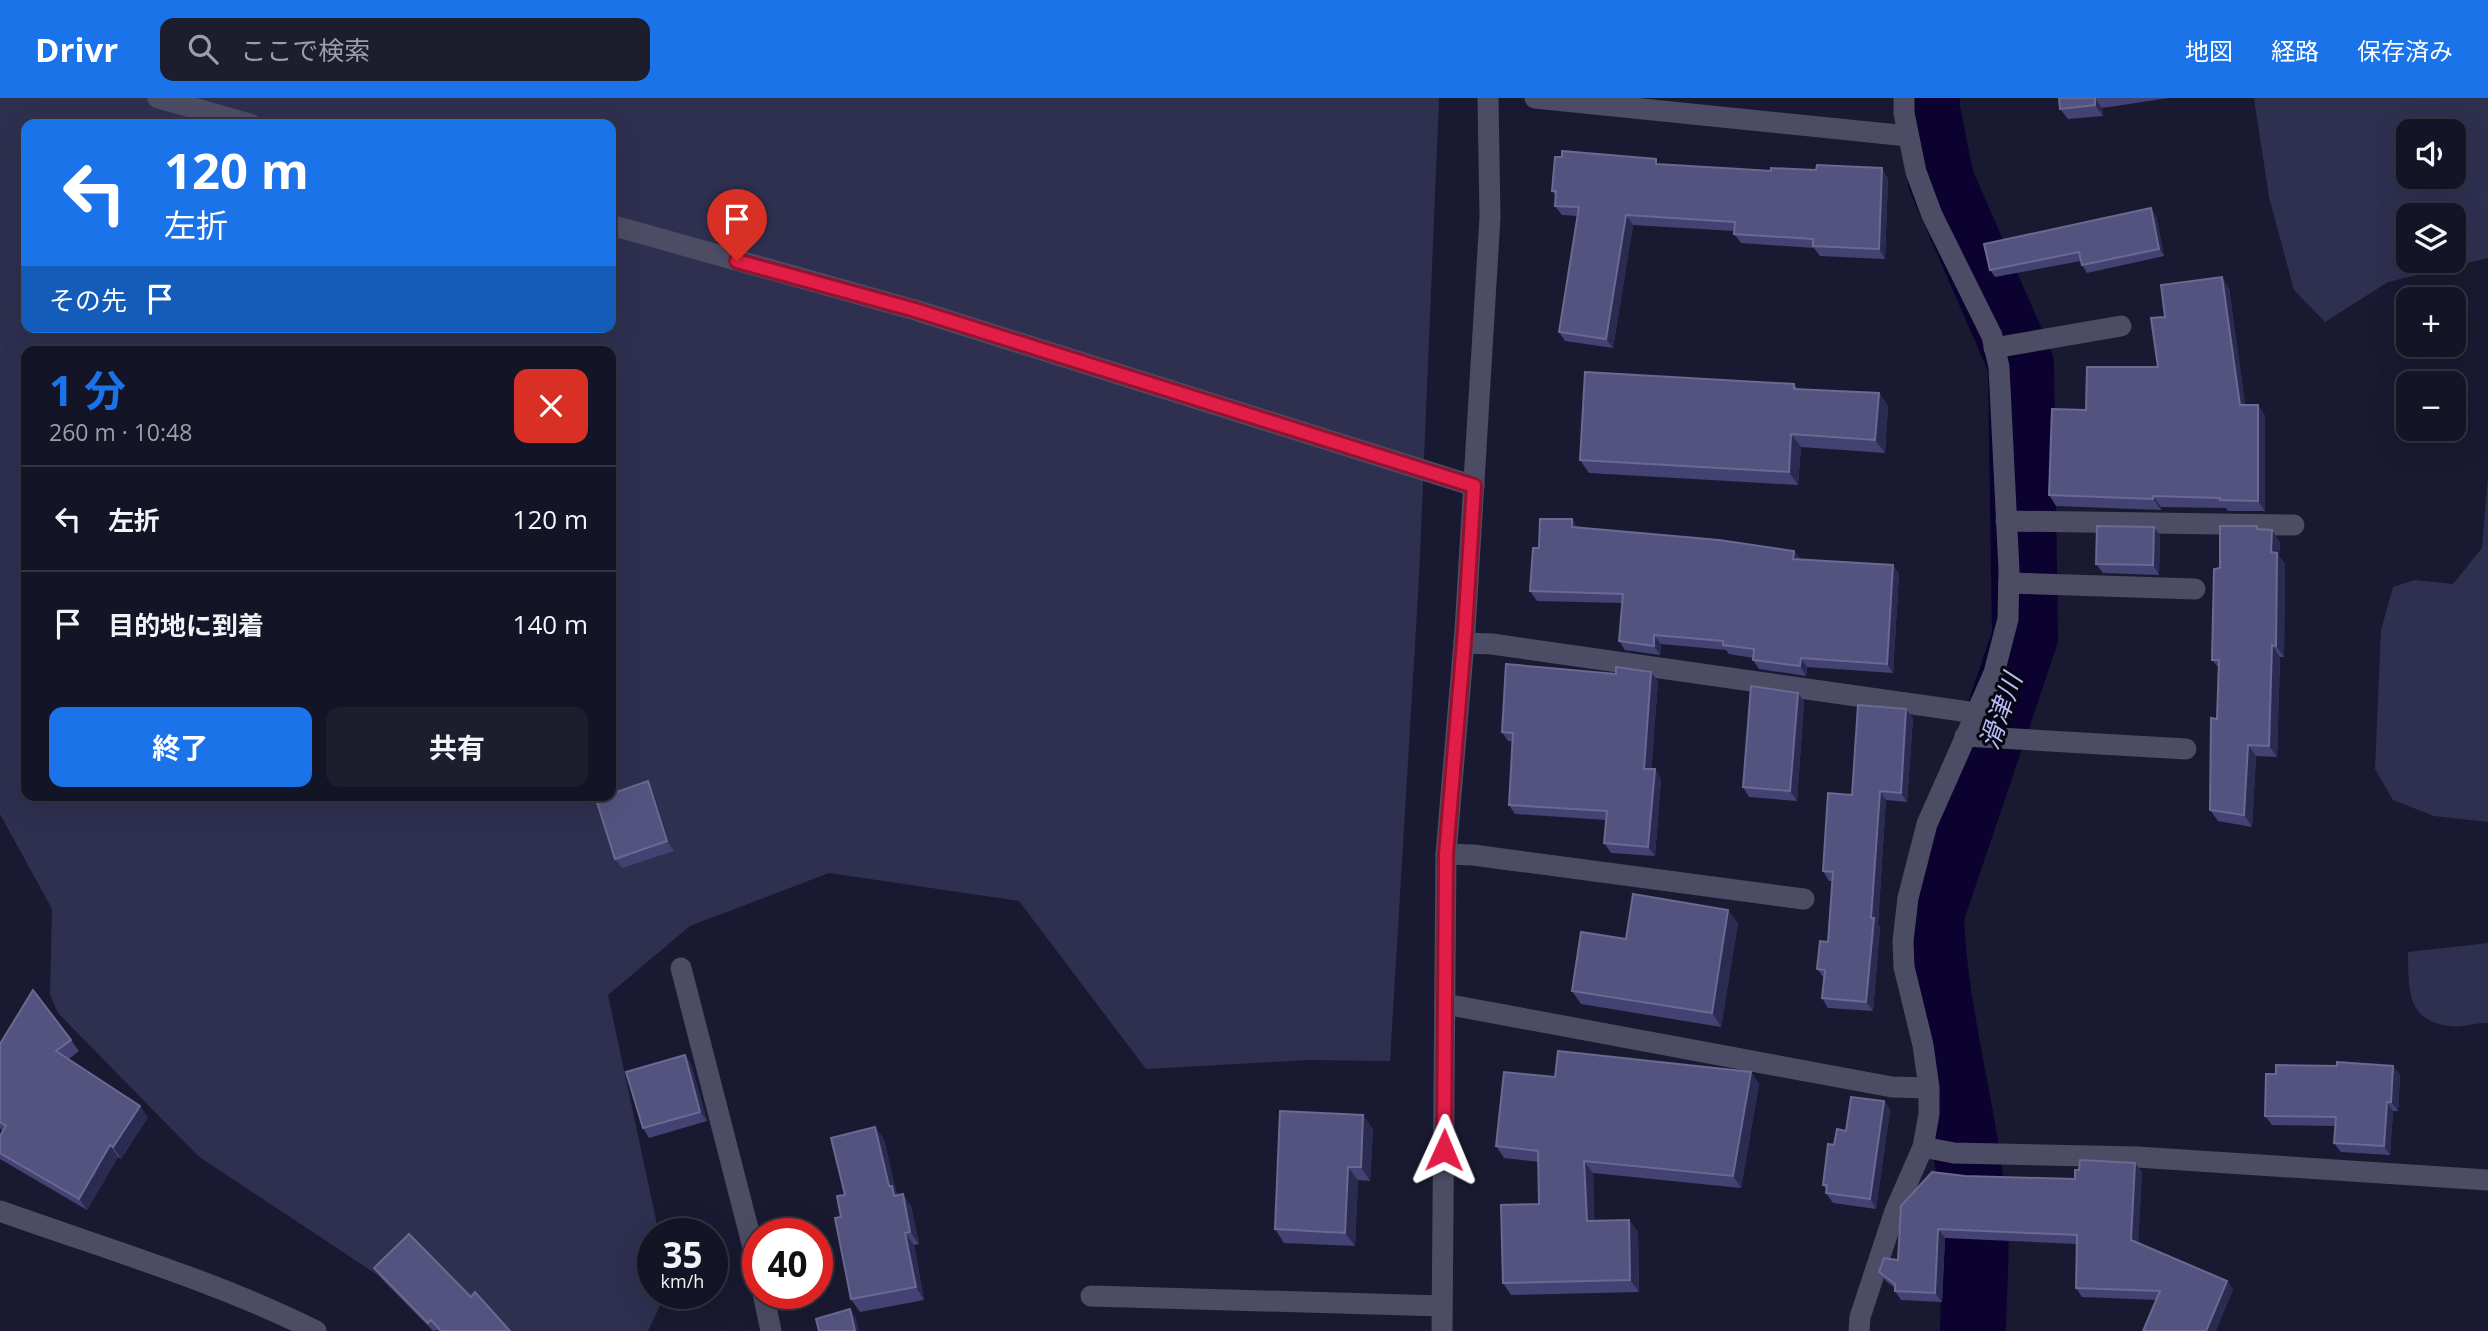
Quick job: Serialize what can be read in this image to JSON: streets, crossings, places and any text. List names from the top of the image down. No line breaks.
{"water":["滑津川"],"page":{"header":"Drivr","search":"ここで検索","nav":["地図","経路","保存済み"],"map_buttons":["+","−"],"turn":["120 m","左折"],"then":"その先","heading":["1 分","260 m · 10:48"],"list":[{"name":"左折","value":"120 m"},{"name":"目的地に到着","value":"140 m"}],"buttons":["終了","共有"],"speed":"35 km/h","limit":"40"}}
